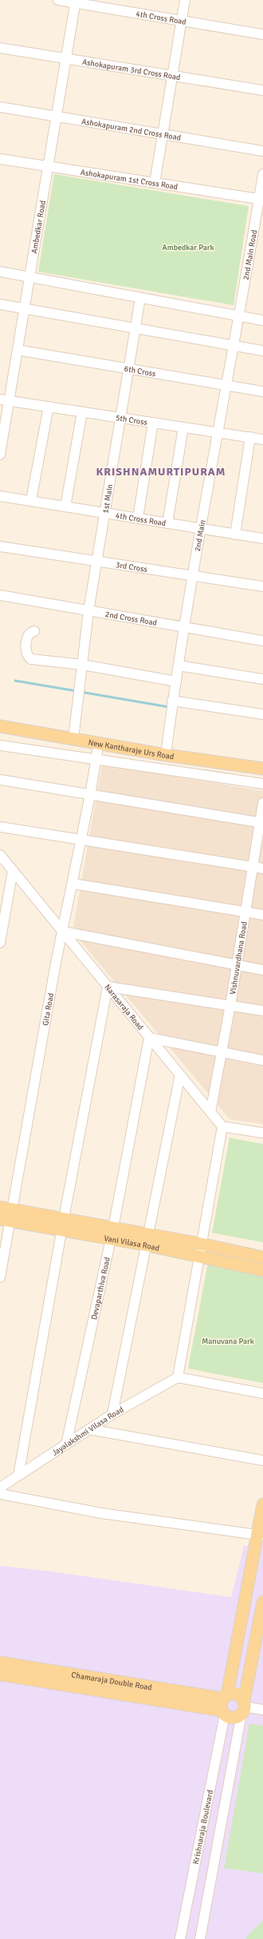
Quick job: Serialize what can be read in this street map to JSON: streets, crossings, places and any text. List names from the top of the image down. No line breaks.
{"streets":{"main road":["New Kantharaje Urs Road","Vani Vilasa Road","Chamaraja Double Road"],"street":["4th Cross Road","Ashokapuram 3rd Cross Road","Ashokapuram 2nd Cross Road","Ashokapuram 1st Cross Road","Ambedkar Road","2nd Main Road","6th Cross","5th Cross","1st Main","2nd Main","3rd Cross","2nd Cross Road","Vishnuvardhana Road","Narasaraja Road","Gita Road","Devaparthiva Road","Jayalakshmi Vilasa Road","Krishnaraja Boulevard"]},"crossings":[["4th Cross Road","Ambedkar Road"],["4th Cross Road","1st Main"],["4th Cross Road","2nd Main"],["Ashokapuram 3rd Cross Road","Ambedkar Road"],["Ashokapuram 2nd Cross Road","Ambedkar Road"],["Ashokapuram 1st Cross Road","Ambedkar Road"],["Ashokapuram 1st Cross Road","2nd Main Road"],["Ambedkar Road","6th Cross"],["Ambedkar Road","5th Cross"],["2nd Main Road","2nd Main"],["6th Cross","1st Main"],["6th Cross","2nd Main"],["5th Cross","1st Main"],["5th Cross","2nd Main"],["1st Main","3rd Cross"],["1st Main","2nd Cross Road"],["1st Main","New Kantharaje Urs Road"],["2nd Main","3rd Cross"],["2nd Main","2nd Cross Road"],["2nd Main","New Kantharaje Urs Road"],["New Kantharaje Urs Road","Gita Road"],["Vishnuvardhana Road","Narasaraja Road"],["Narasaraja Road","Gita Road"],["Narasaraja Road","Devaparthiva Road"],["Gita Road","Vani Vilasa Road"],["Vani Vilasa Road","Devaparthiva Road"],["Devaparthiva Road","Jayalakshmi Vilasa Road"],["Chamaraja Double Road","Krishnaraja Boulevard"]],"districts":["KRISHNAMURTIPURAM"],"parks":["Ambedkar Park","Manuvana Park"]}
